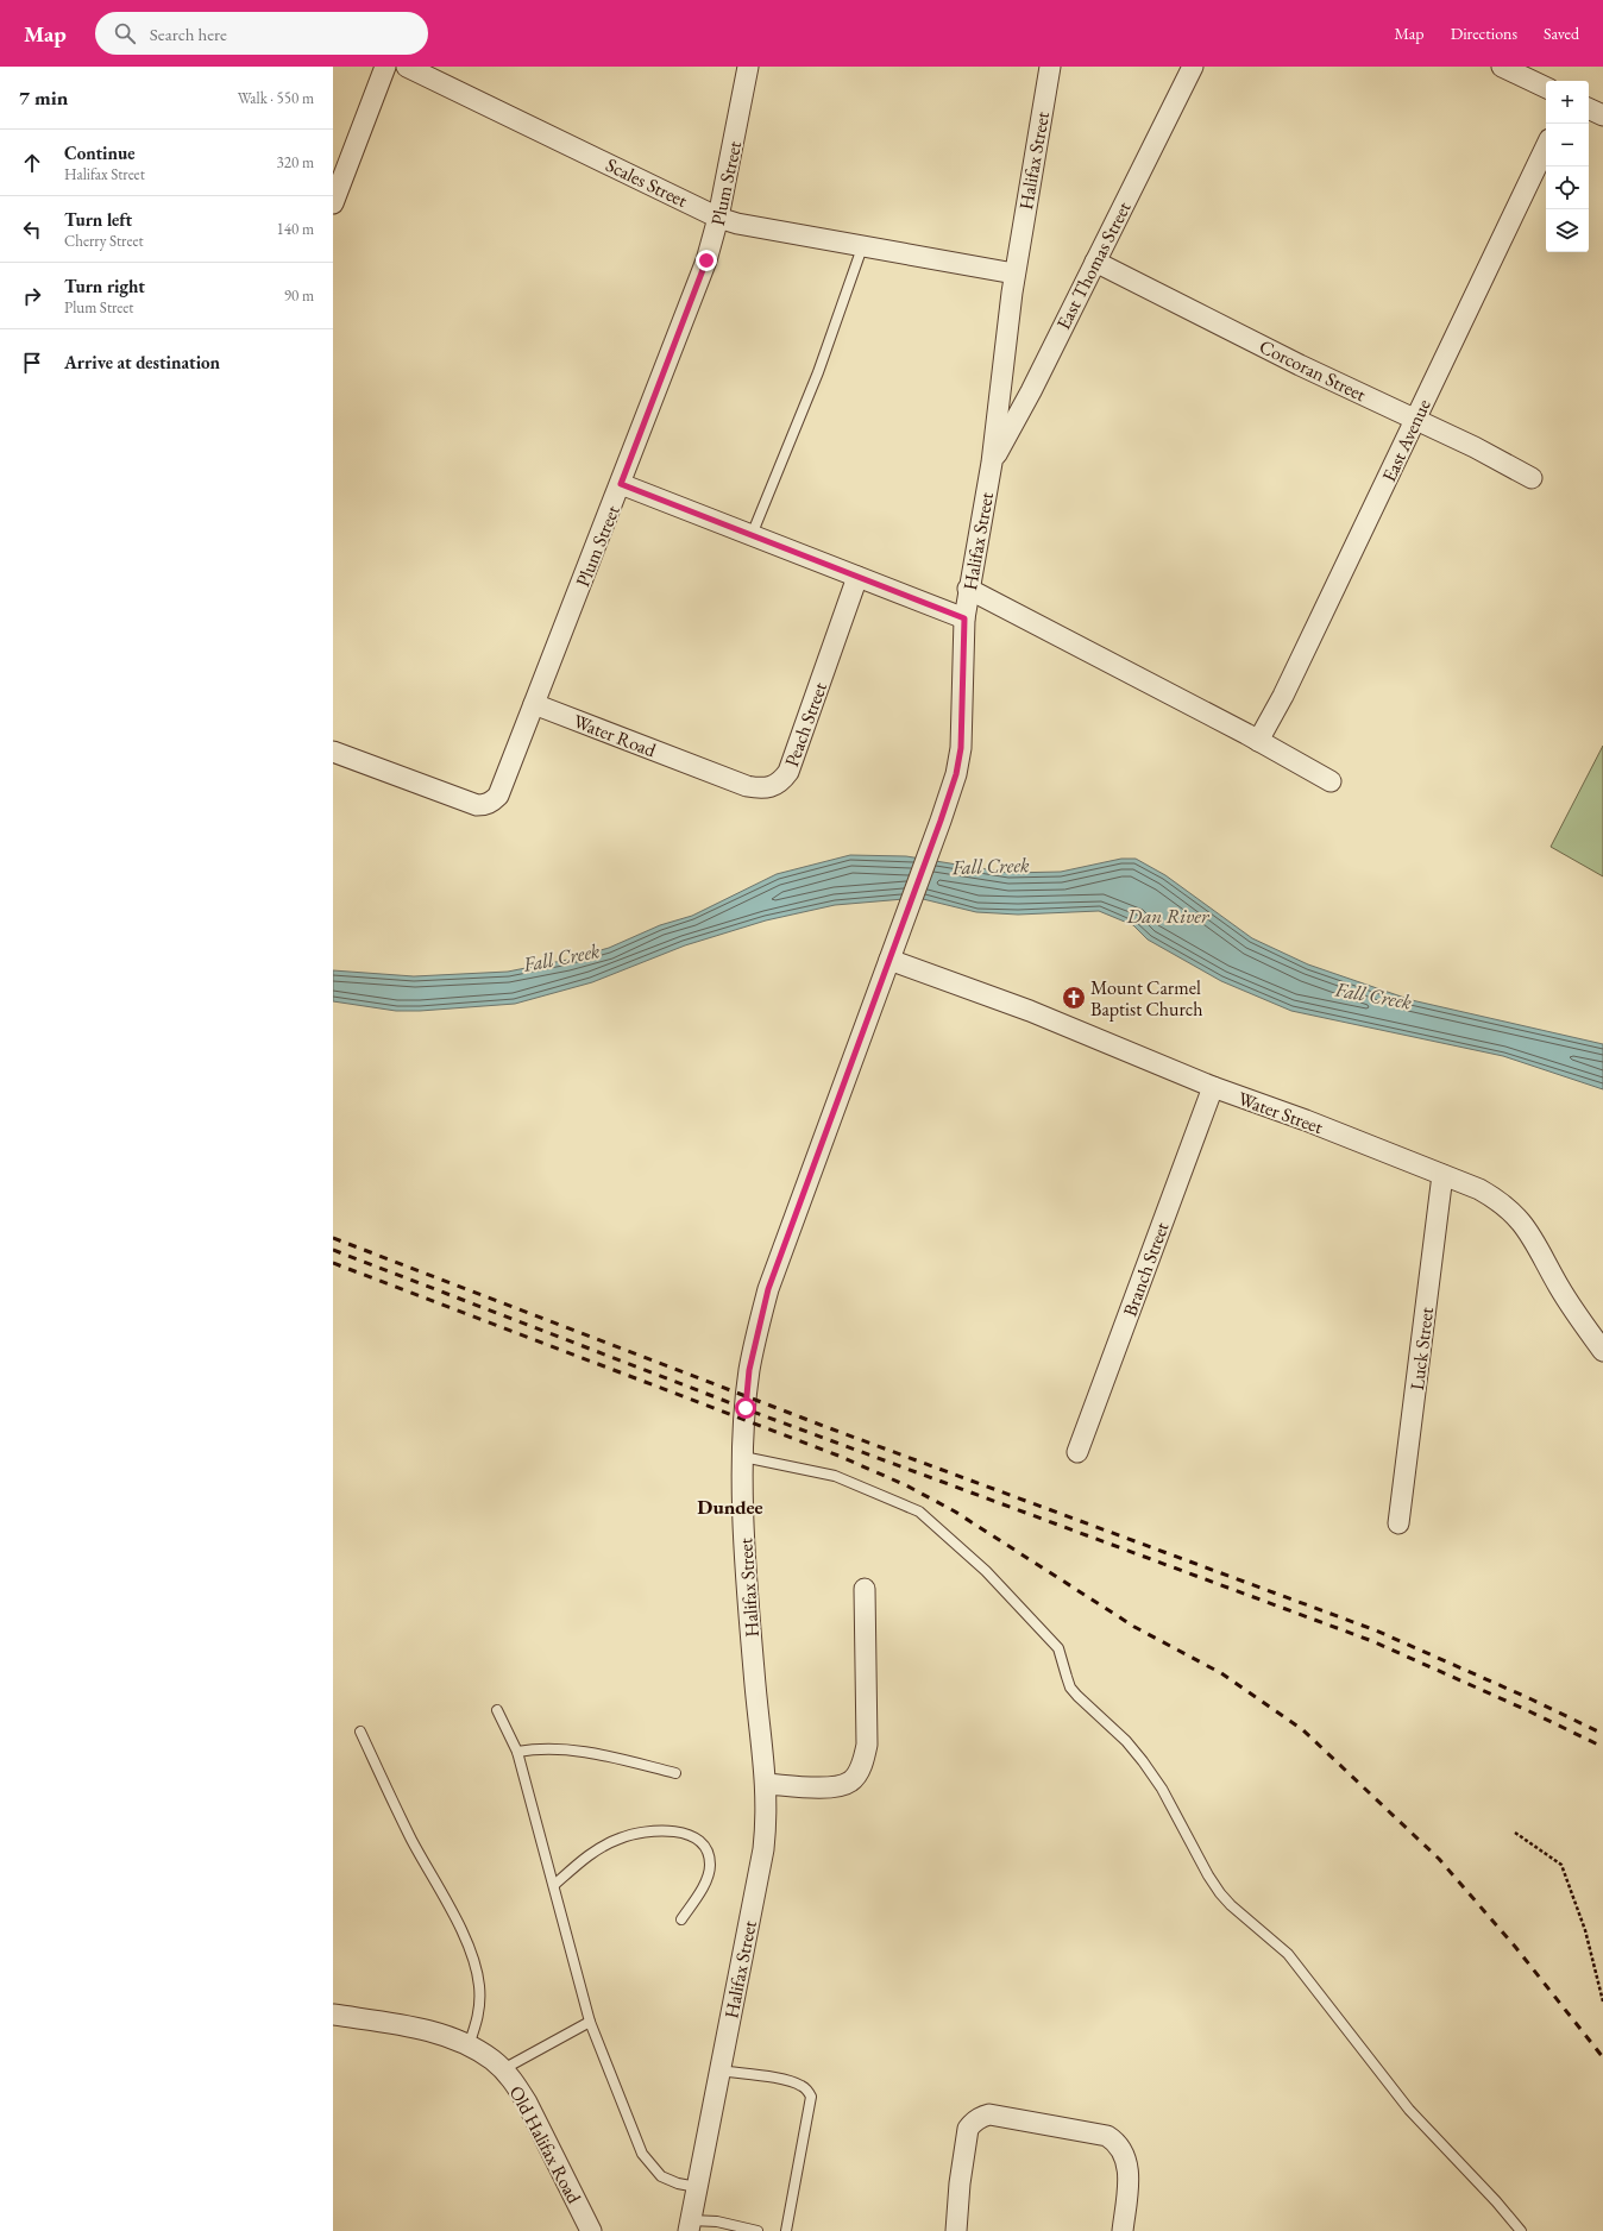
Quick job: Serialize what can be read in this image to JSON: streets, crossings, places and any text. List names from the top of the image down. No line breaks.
{"streets":{"street":["Halifax Street","Scales Street","Plum Street","East Thomas Street","Corcoran Street","East Avenue","Peach Street","Water Road","Water Street","Branch Street","Luck Street","Old Halifax Road"]},"crossings":[["Halifax Street","Scales Street"],["Halifax Street","East Thomas Street"],["Halifax Street","Water Street"],["Scales Street","Plum Street"],["Plum Street","Water Road"],["East Thomas Street","Corcoran Street"],["Corcoran Street","East Avenue"],["Peach Street","Water Road"],["Water Street","Branch Street"],["Water Street","Luck Street"]],"districts":["Dundee"],"water":["Fall Creek","Dan River"],"places":{"church":["Mount Carmel Baptist Church"]},"page":{"header":"Map","search":"Search here","nav":["Map","Directions","Saved"],"heading":["7 min","Walk · 550 m"],"map_buttons":["+","−"],"list":[["Continue","Halifax Street","320 m"],["Turn left","Cherry Street","140 m"],["Turn right","Plum Street","90 m"],"Arrive at destination"]}}
